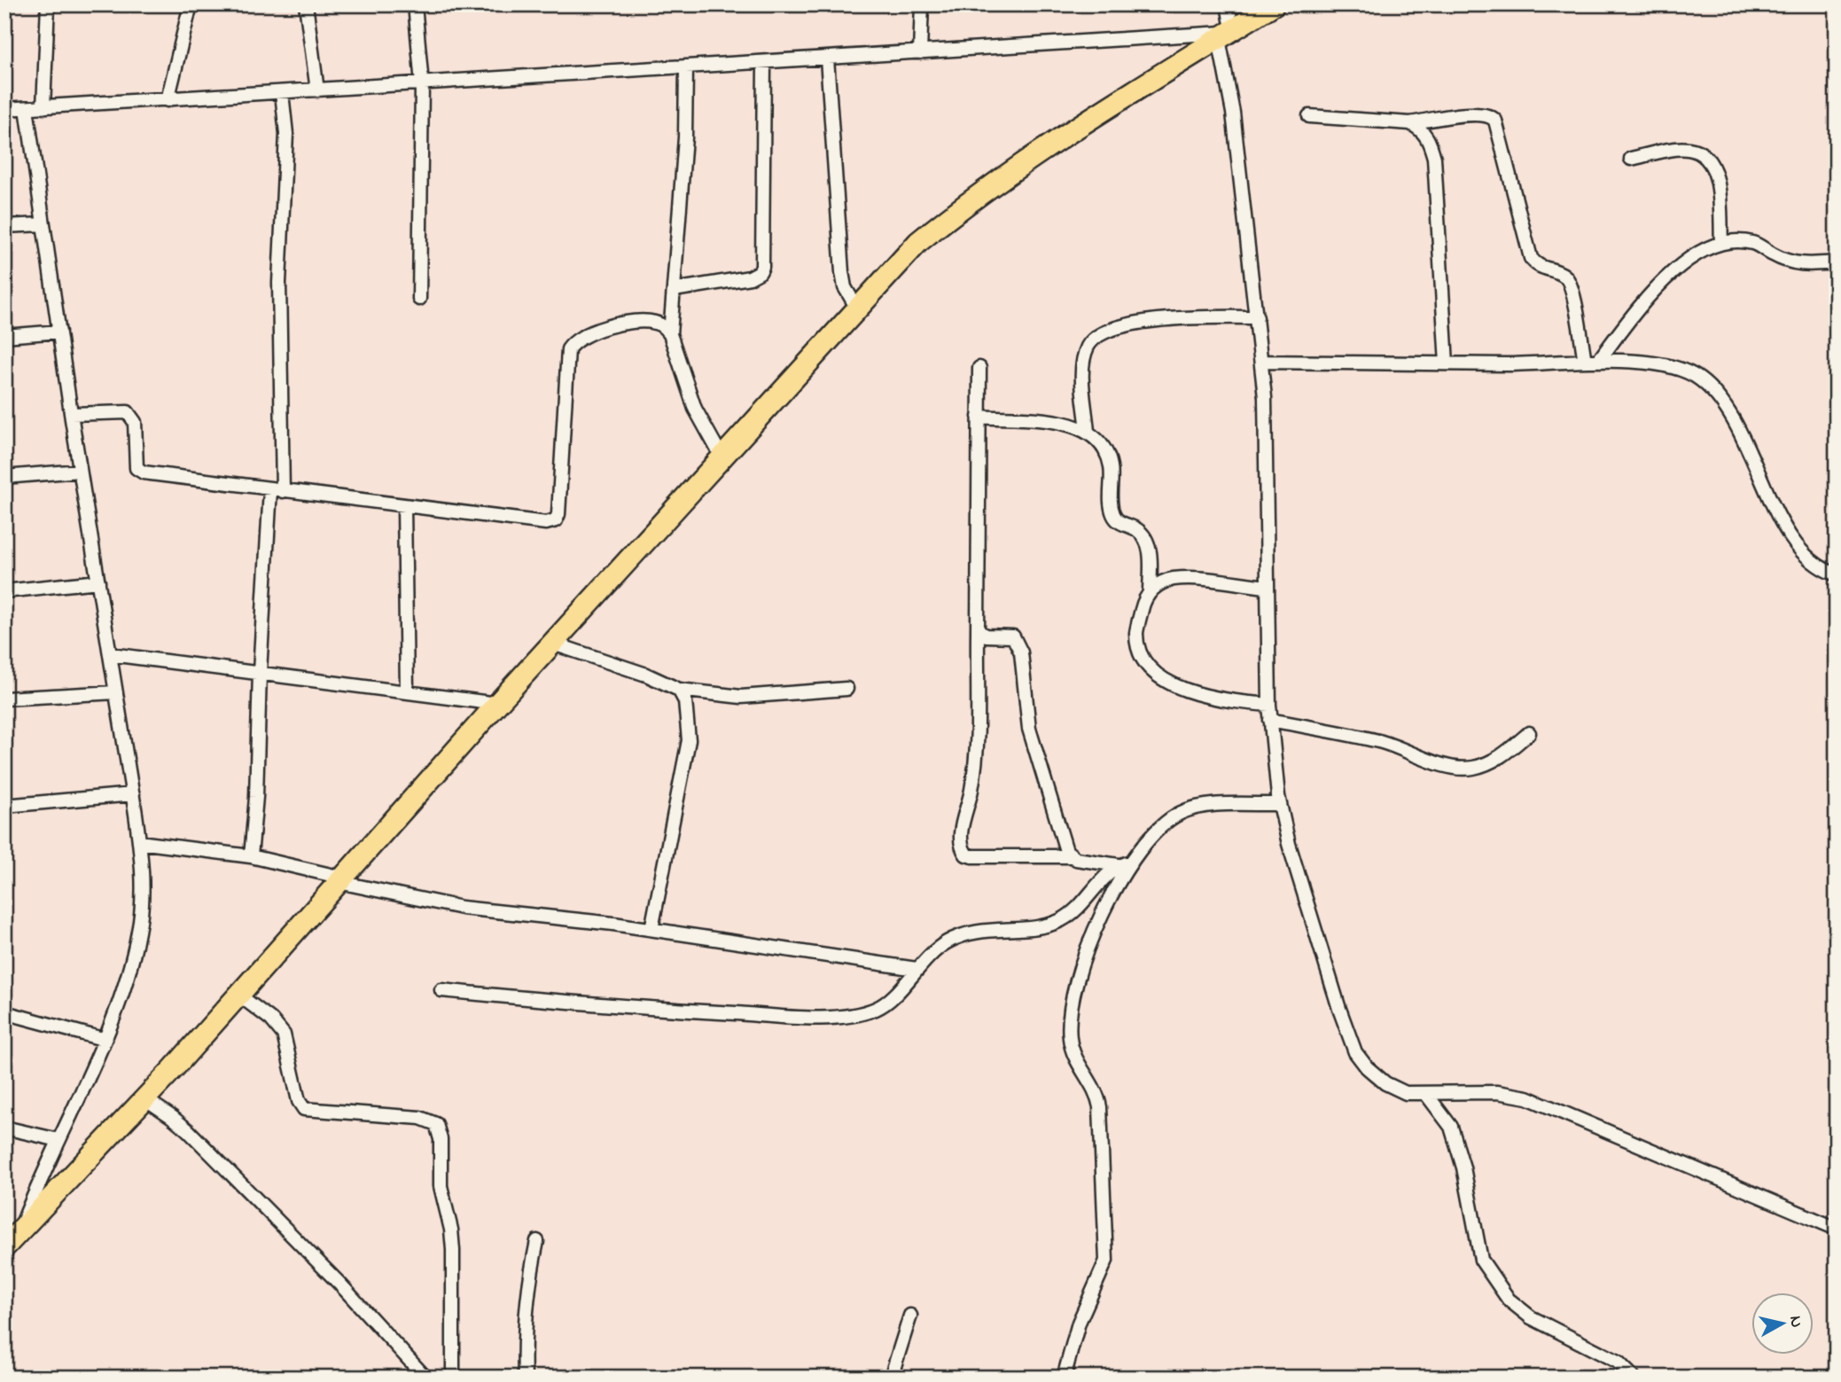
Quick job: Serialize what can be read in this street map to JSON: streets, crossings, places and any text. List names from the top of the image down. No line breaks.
{"north":"right"}
